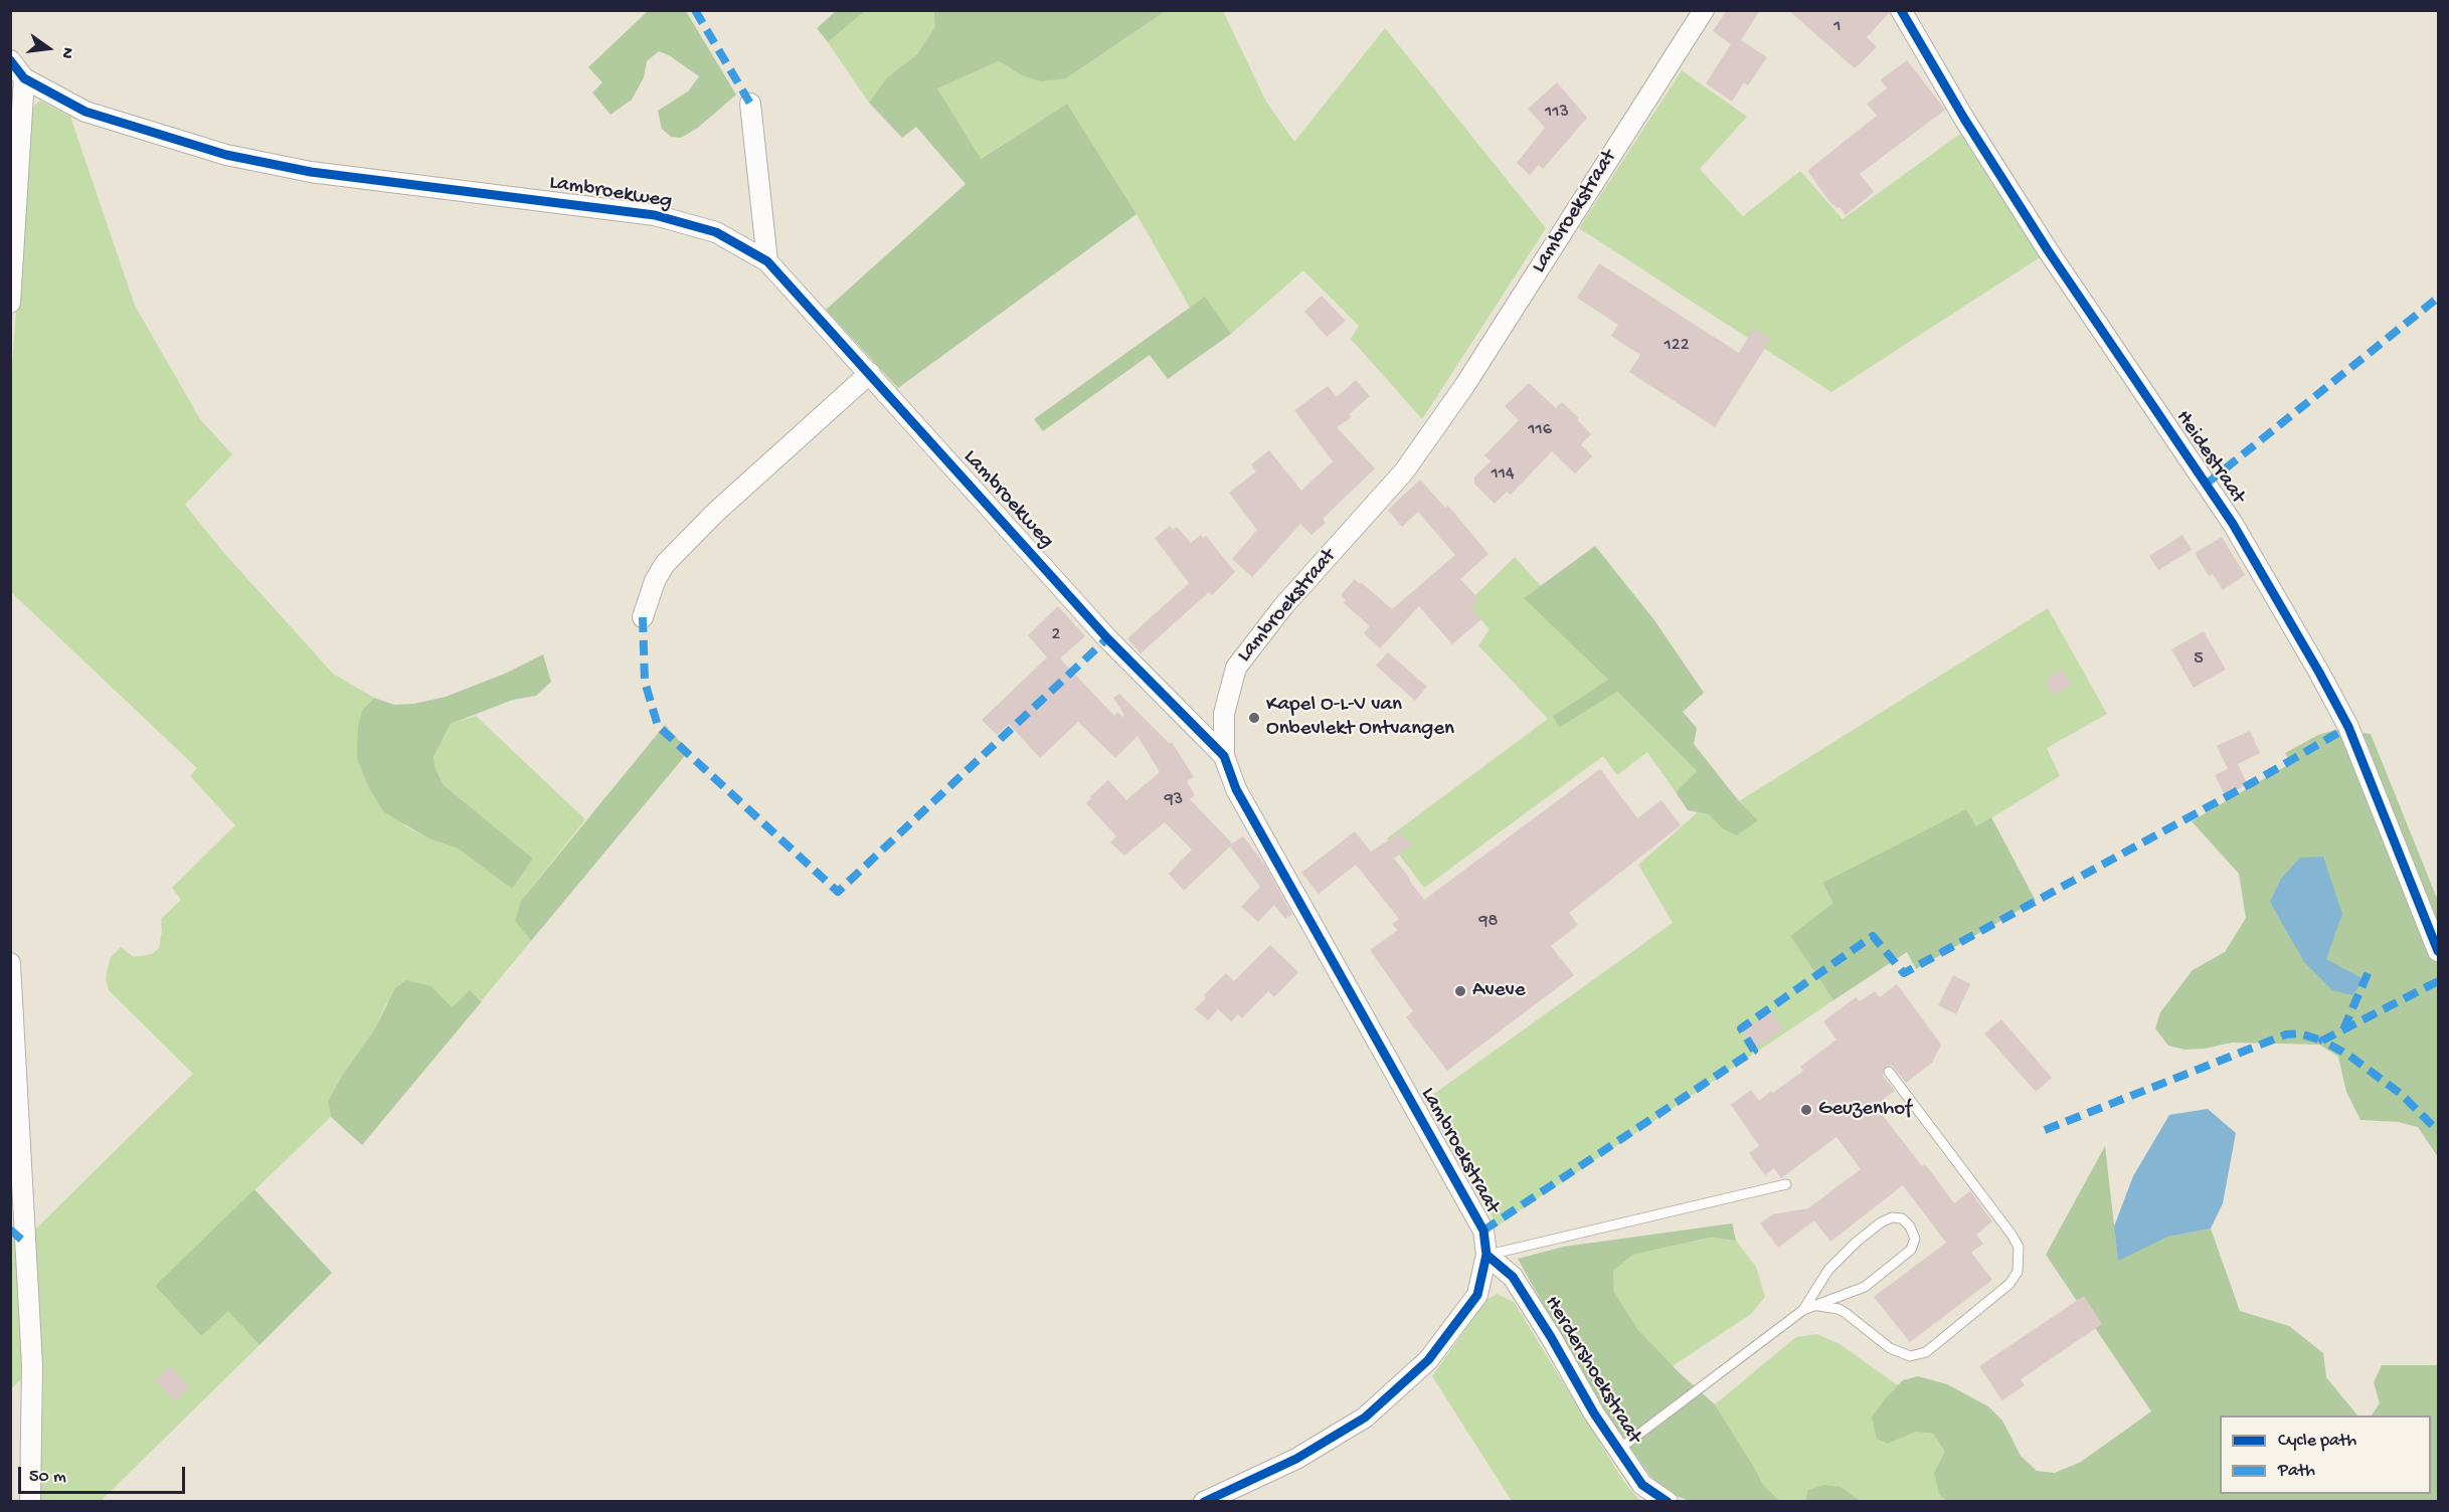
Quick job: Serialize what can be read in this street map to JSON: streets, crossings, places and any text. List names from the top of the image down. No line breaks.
{"streets":{"street":["Lambroekweg","Lambroekstraat","Heidestraat","Herdershoekstraat"]},"crossings":[["Lambroekweg","Lambroekstraat"],["Lambroekstraat","Herdershoekstraat"]],"places":["Kapel O-L-V van Onbevlekt Ontvangen","Aveve","Geuzenhof"],"house_numbers":["1","113","122","116","114","2","5","93","98"],"legend":["Cycle path","Path"],"scale_bar":"50 m","north":"right"}
